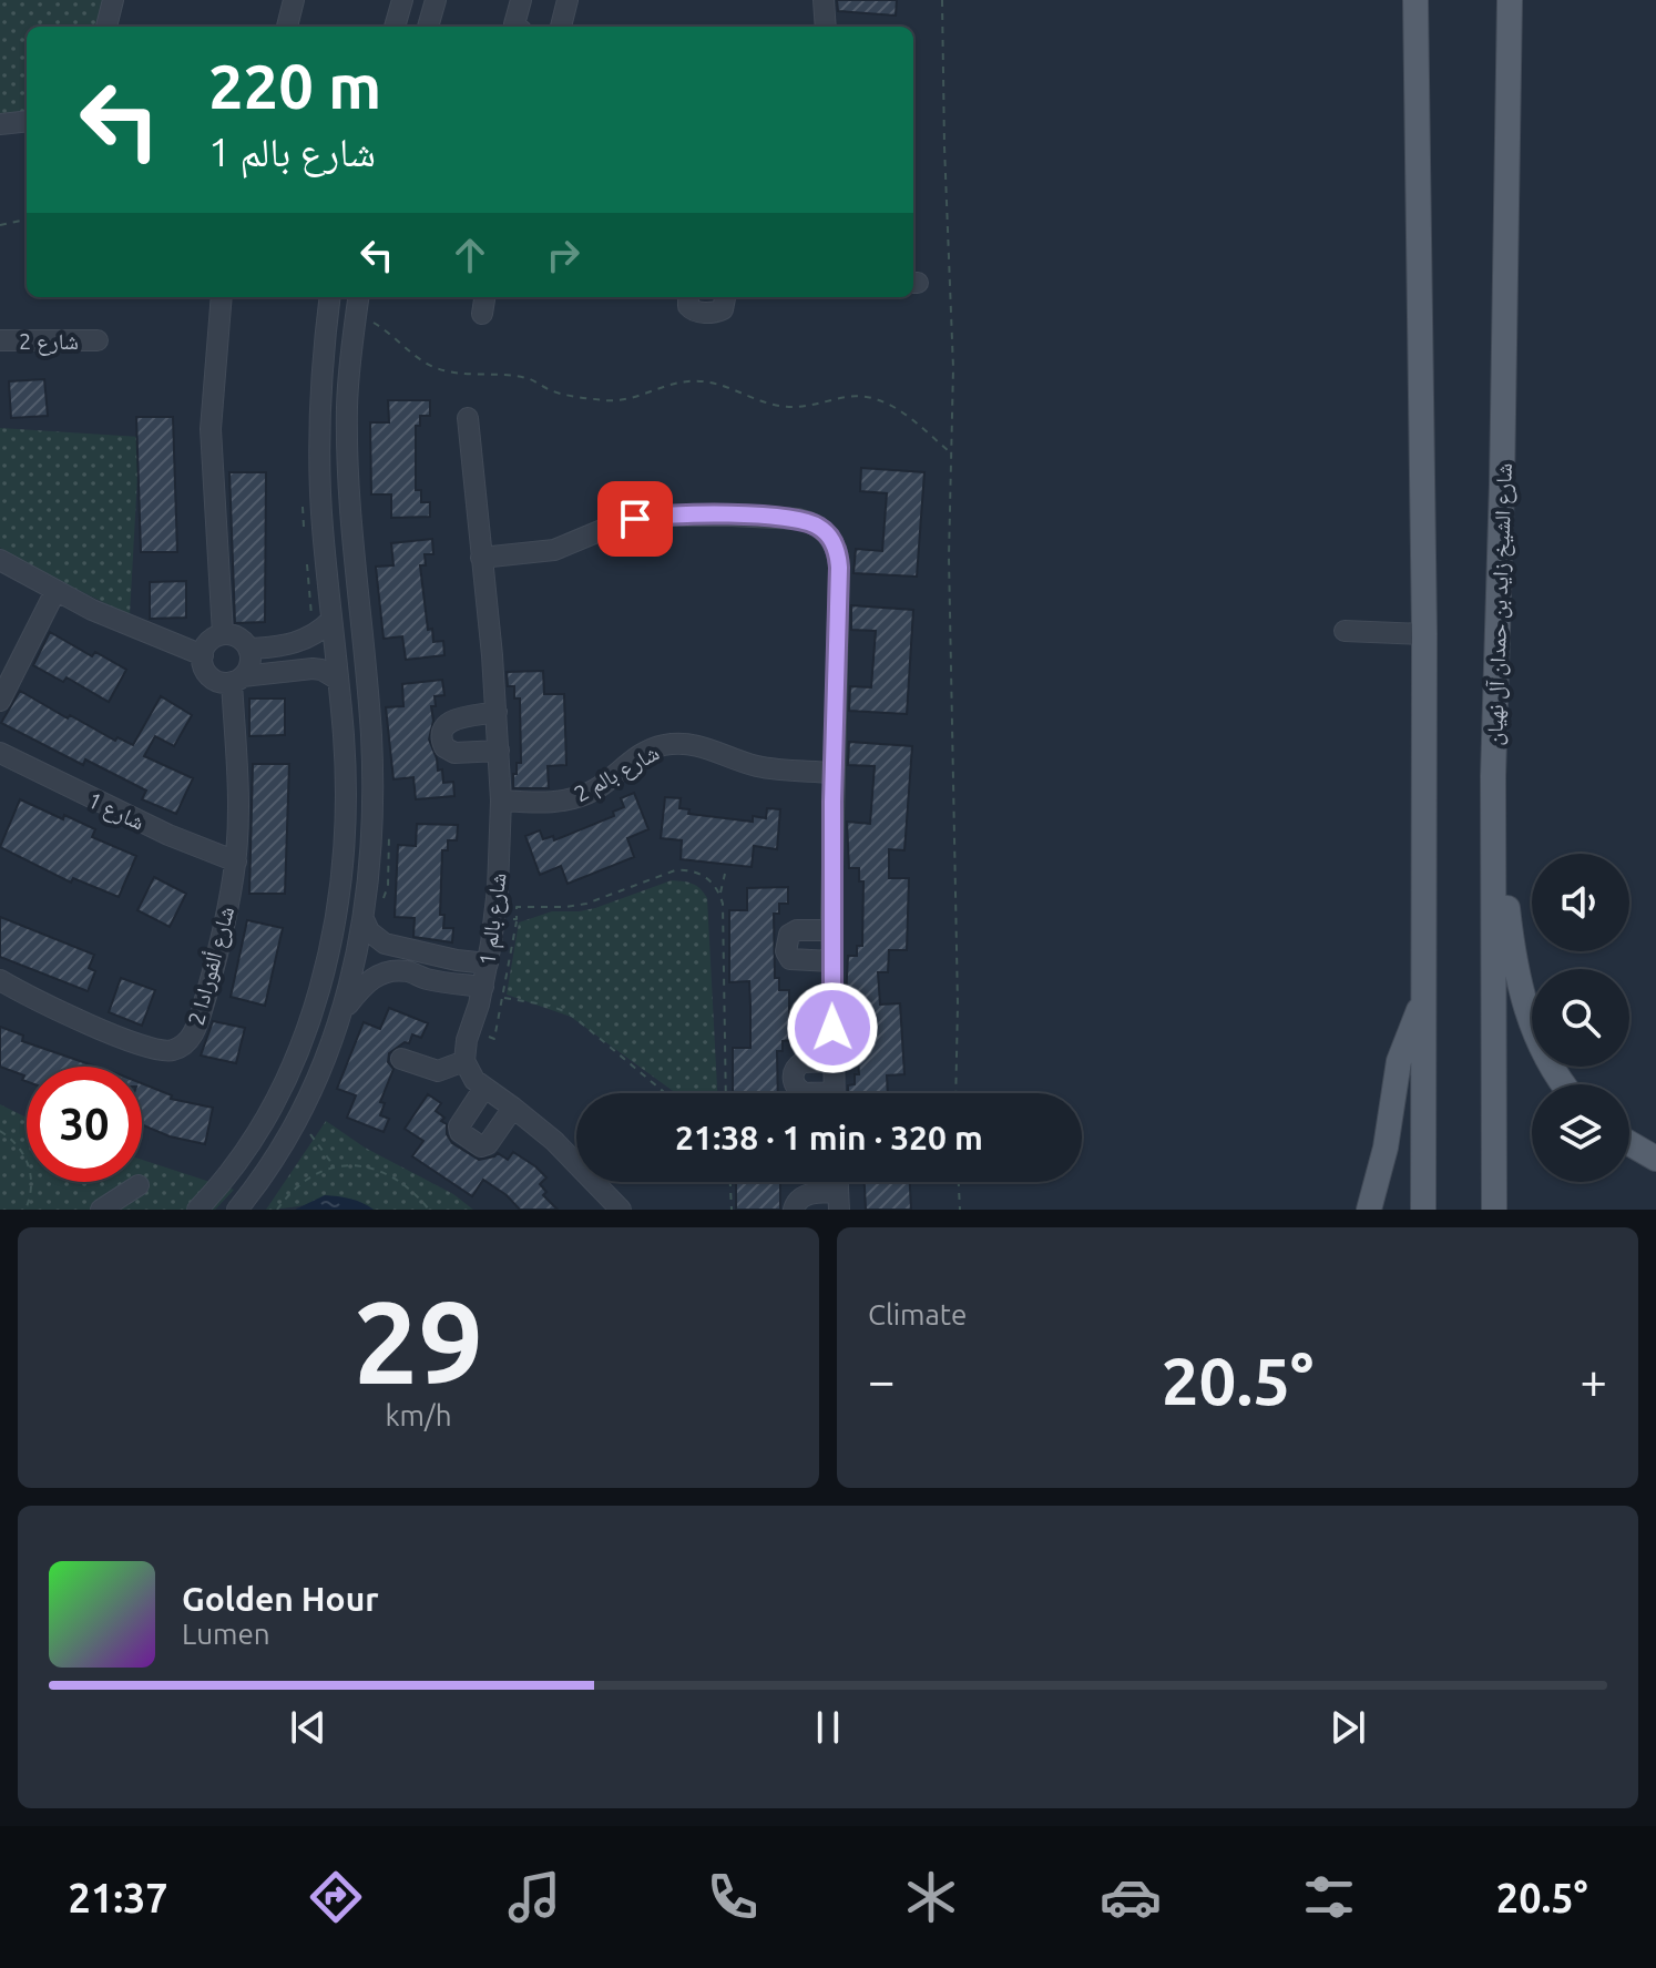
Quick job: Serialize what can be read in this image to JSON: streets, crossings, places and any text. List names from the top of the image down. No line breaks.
{"streets":{"main road":["شارع الشيخ زايد بن حمدان آل نهيان"],"street":["شارع 2","شارع بالم 2","شارع 1","شارع بالم 1","شارع ألفورادا 2"]},"crossings":[["شارع بالم 2","شارع بالم 1"],["شارع 1","شارع ألفورادا 2"]],"page":{"turn":["220 m","شارع بالم 1"],"limit":"30","trip":"21:38 · 1 min · 320 m","tile":[["29","km/h"],"Climate"],"heat":["−","20.5°","+"],"song":["Golden Hour","Lumen"],"tabs":["21:37","20.5°"]}}
